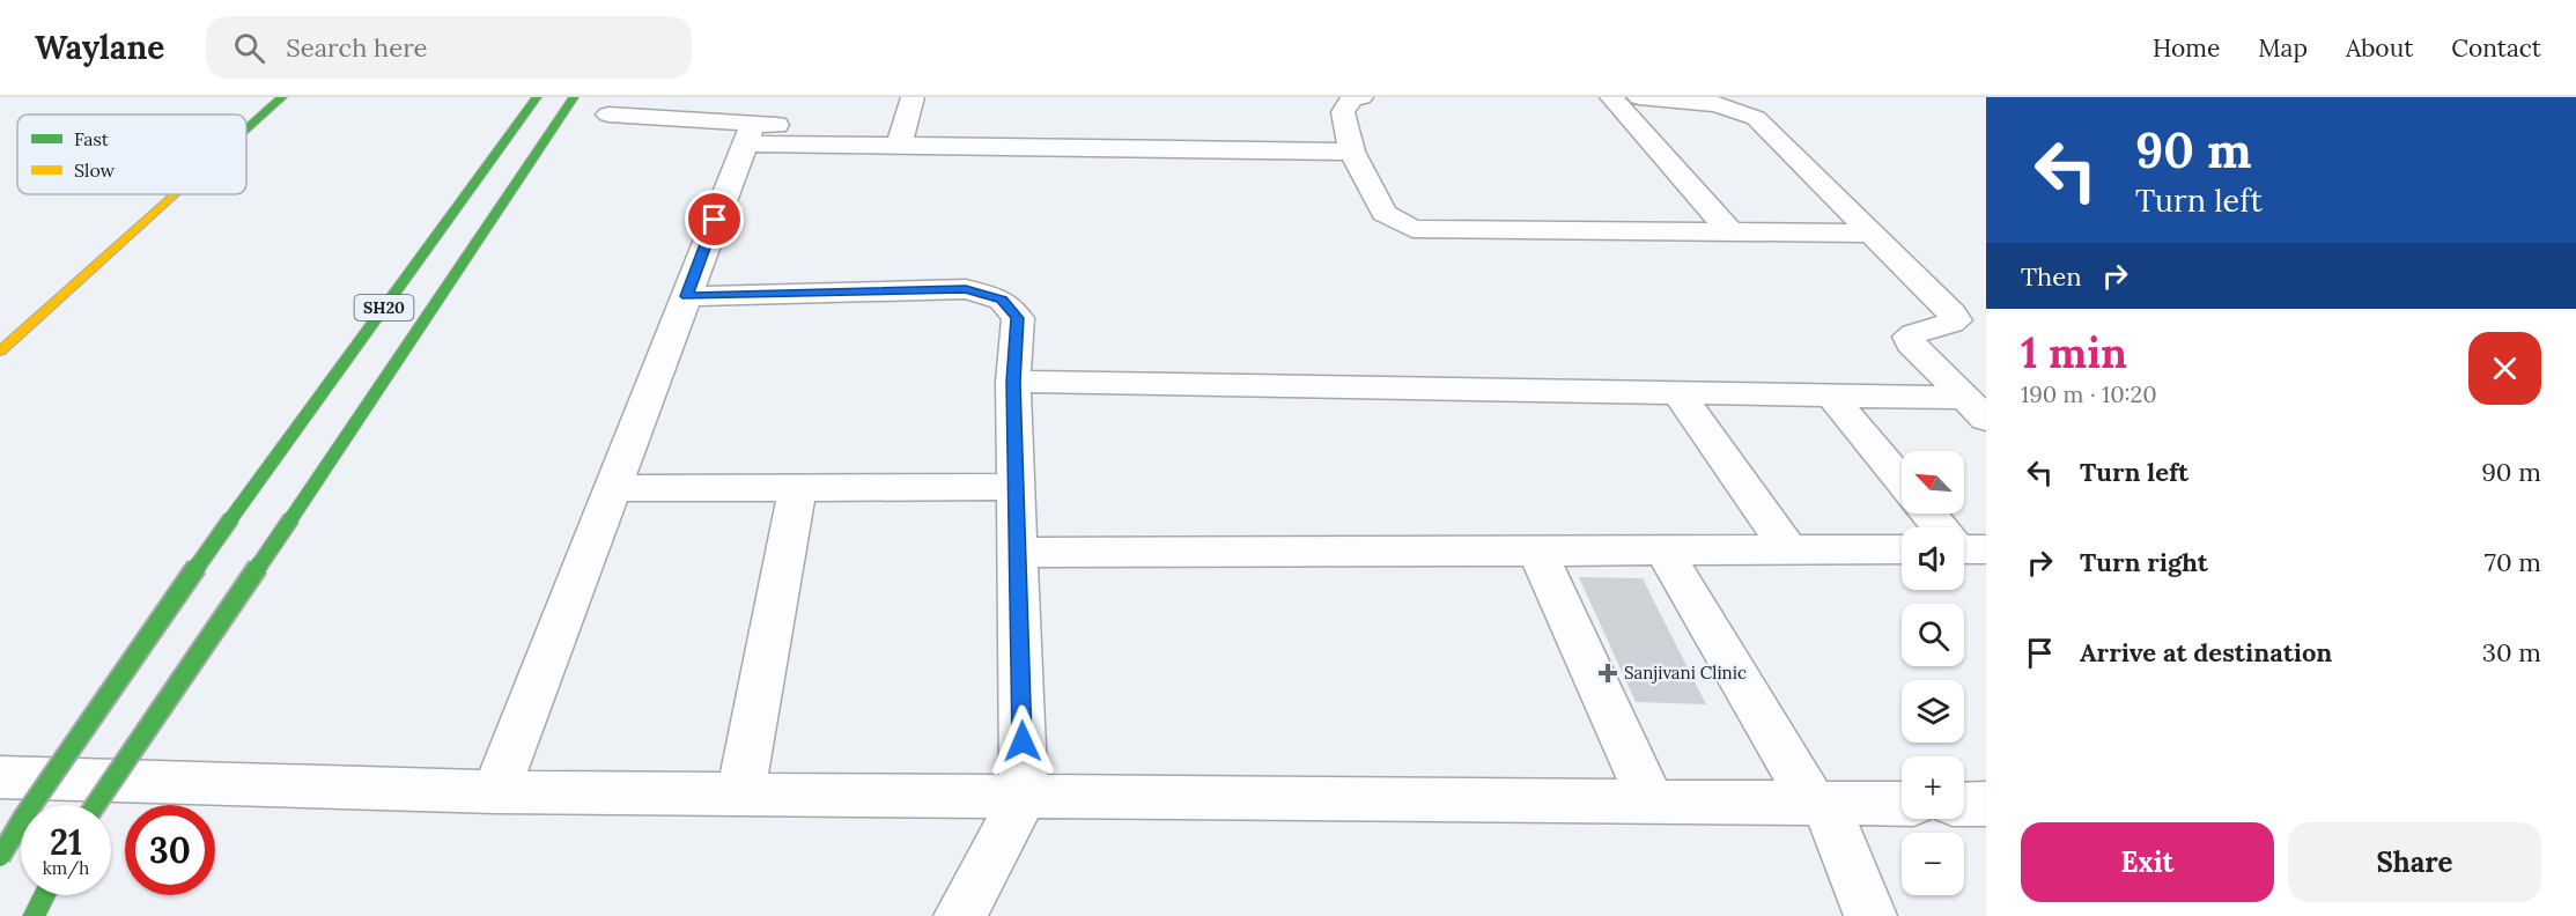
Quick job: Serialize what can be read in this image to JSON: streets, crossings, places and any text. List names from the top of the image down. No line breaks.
{"streets":{"main road":["SH20"]},"places":{"health":["Sanjivani Clinic"]},"legend":["Fast","Slow"],"north":"top left","page":{"header":"Waylane","search":"Search here","nav":["Home","Map","About","Contact"],"turn":["90 m","Turn left"],"then":"Then","heading":["1 min","190 m · 10:20"],"list":[{"name":"Turn left","value":"90 m"},{"name":"Turn right","value":"70 m"},{"name":"Arrive at destination","value":"30 m"}],"map_buttons":["+","−"],"speed":"21 km/h","limit":"30","buttons":["Exit","Share"]}}
